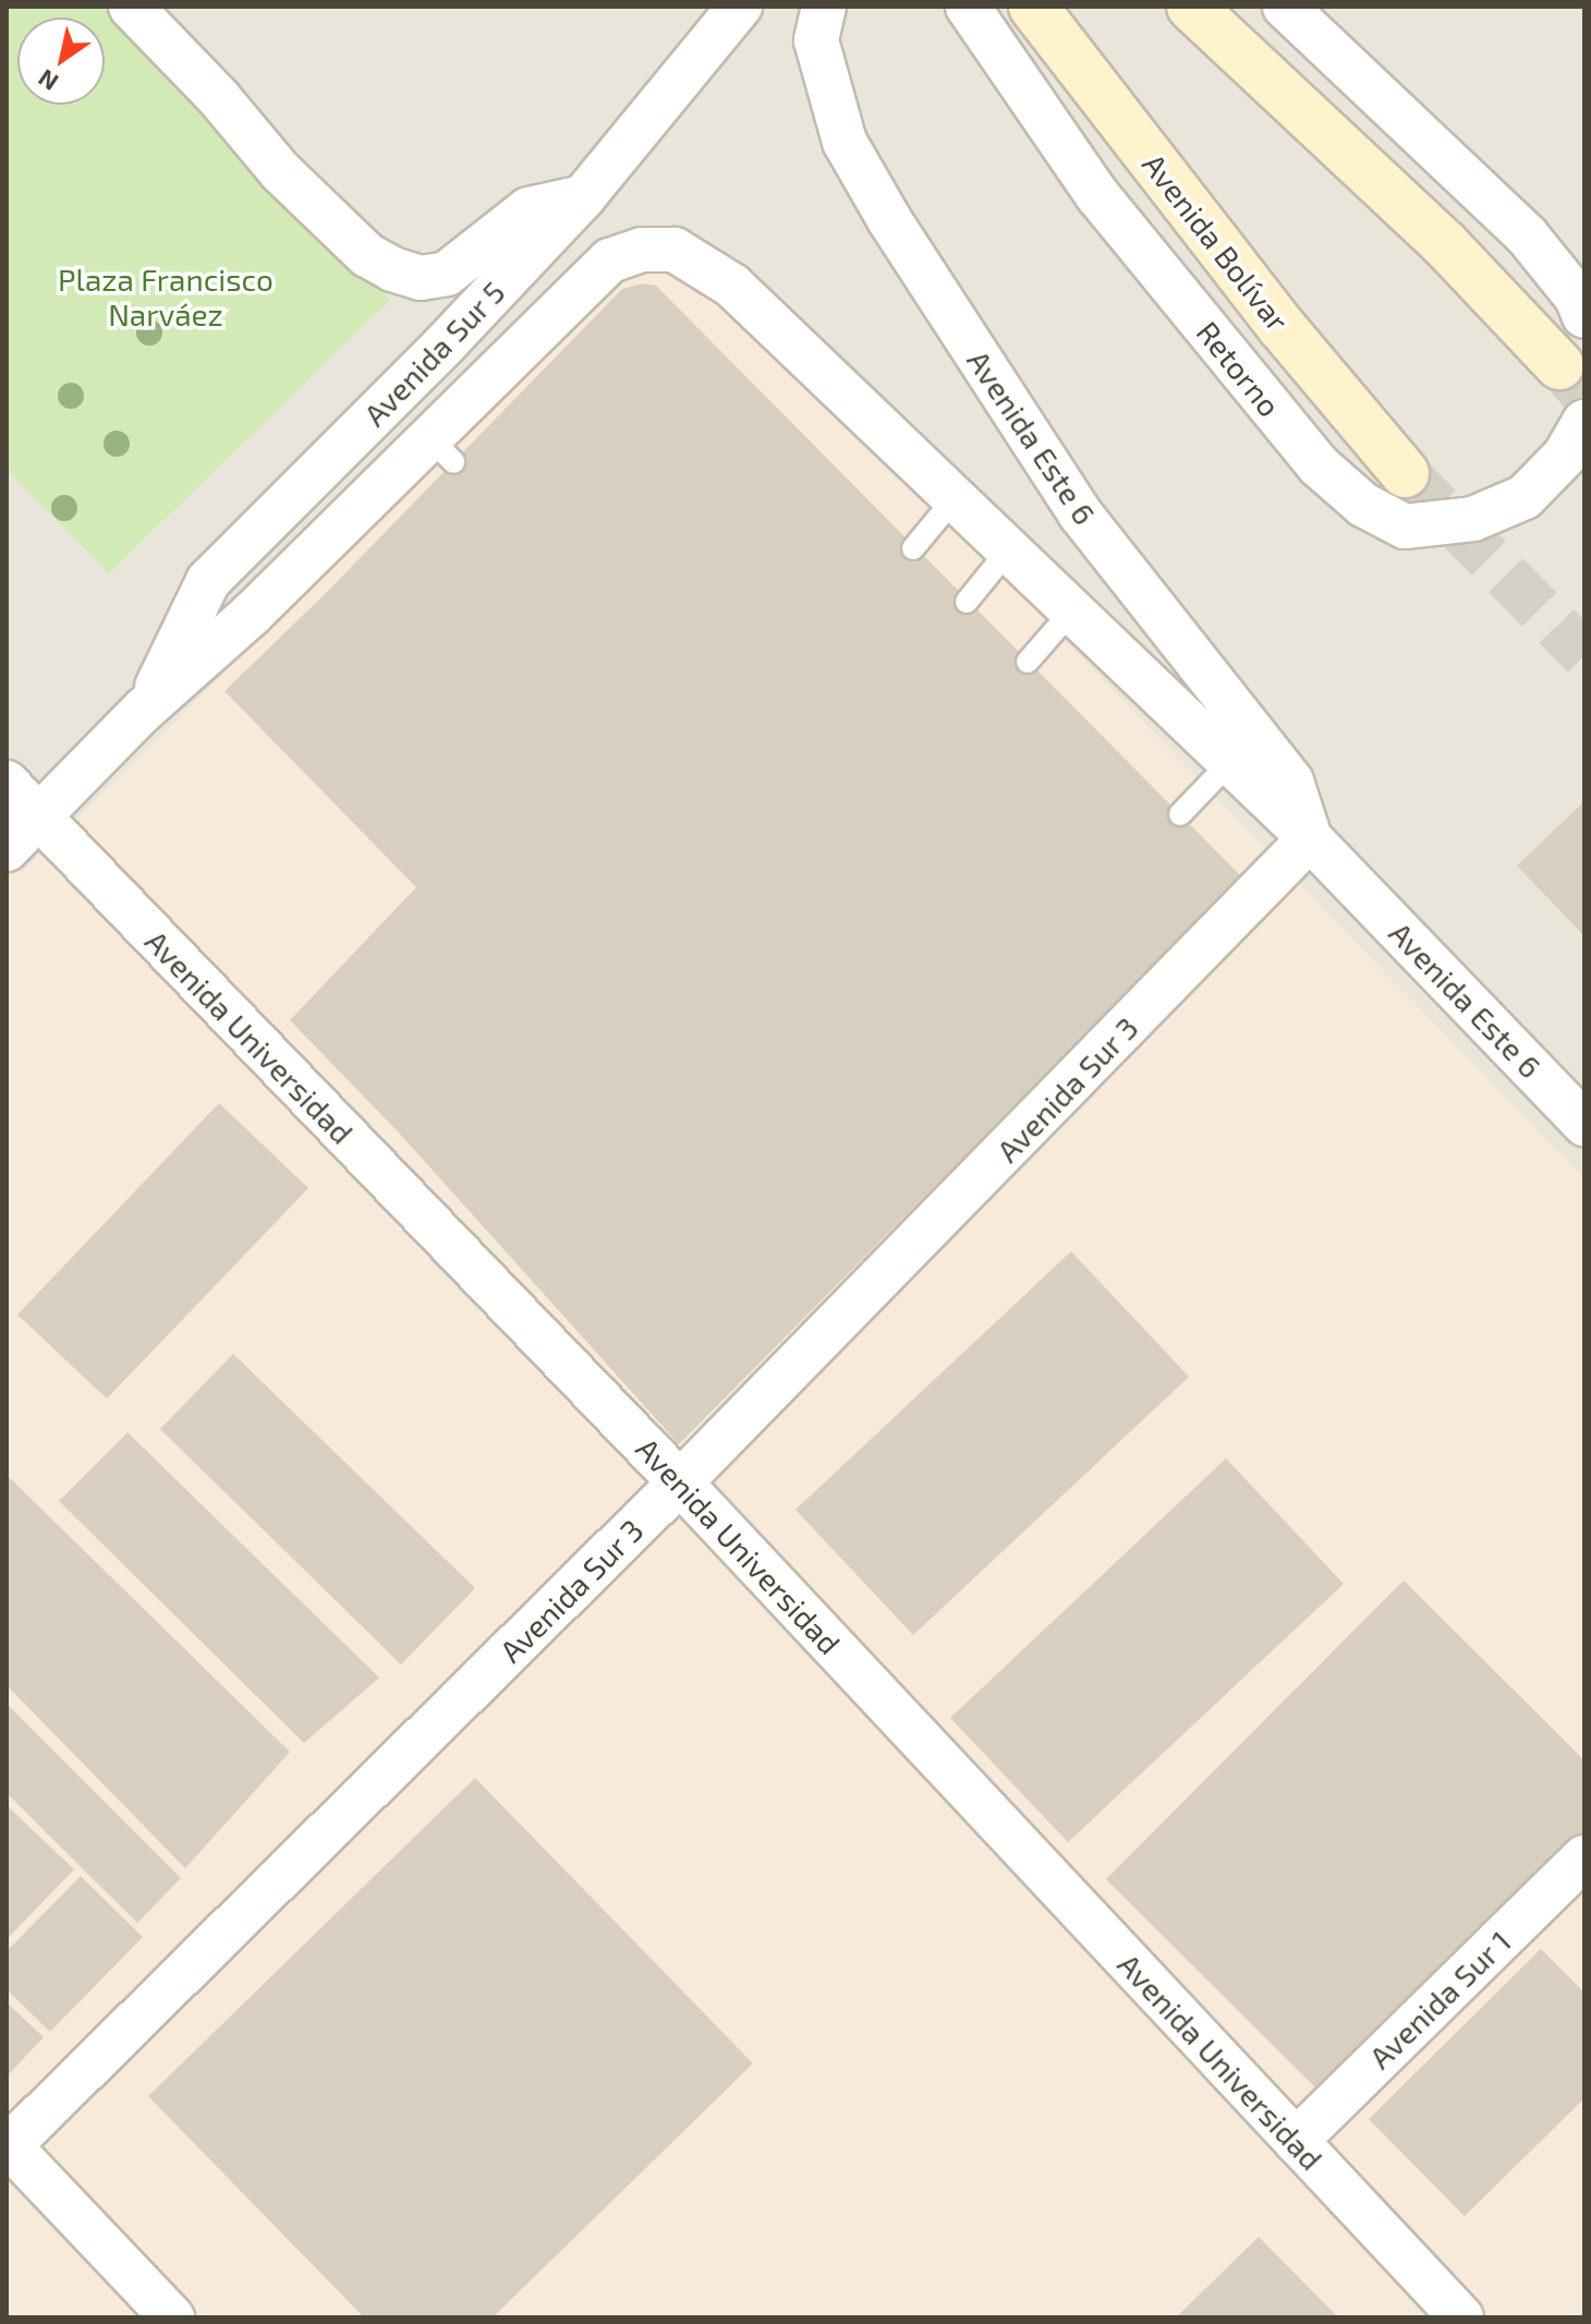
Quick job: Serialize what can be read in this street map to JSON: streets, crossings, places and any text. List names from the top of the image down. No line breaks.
{"streets":{"main road":["Avenida Bolívar"],"street":["Avenida Sur 5","Retorno","Avenida Este 6","Avenida Universidad","Avenida Sur 3","Avenida Sur 1"]},"crossings":[["Avenida Sur 5","Avenida Este 6"],["Avenida Sur 5","Avenida Universidad"],["Avenida Este 6","Avenida Sur 3"],["Avenida Universidad","Avenida Sur 3"],["Avenida Universidad","Avenida Sur 1"]],"parks":["Plaza Francisco Narváez"],"north":"bottom left"}
